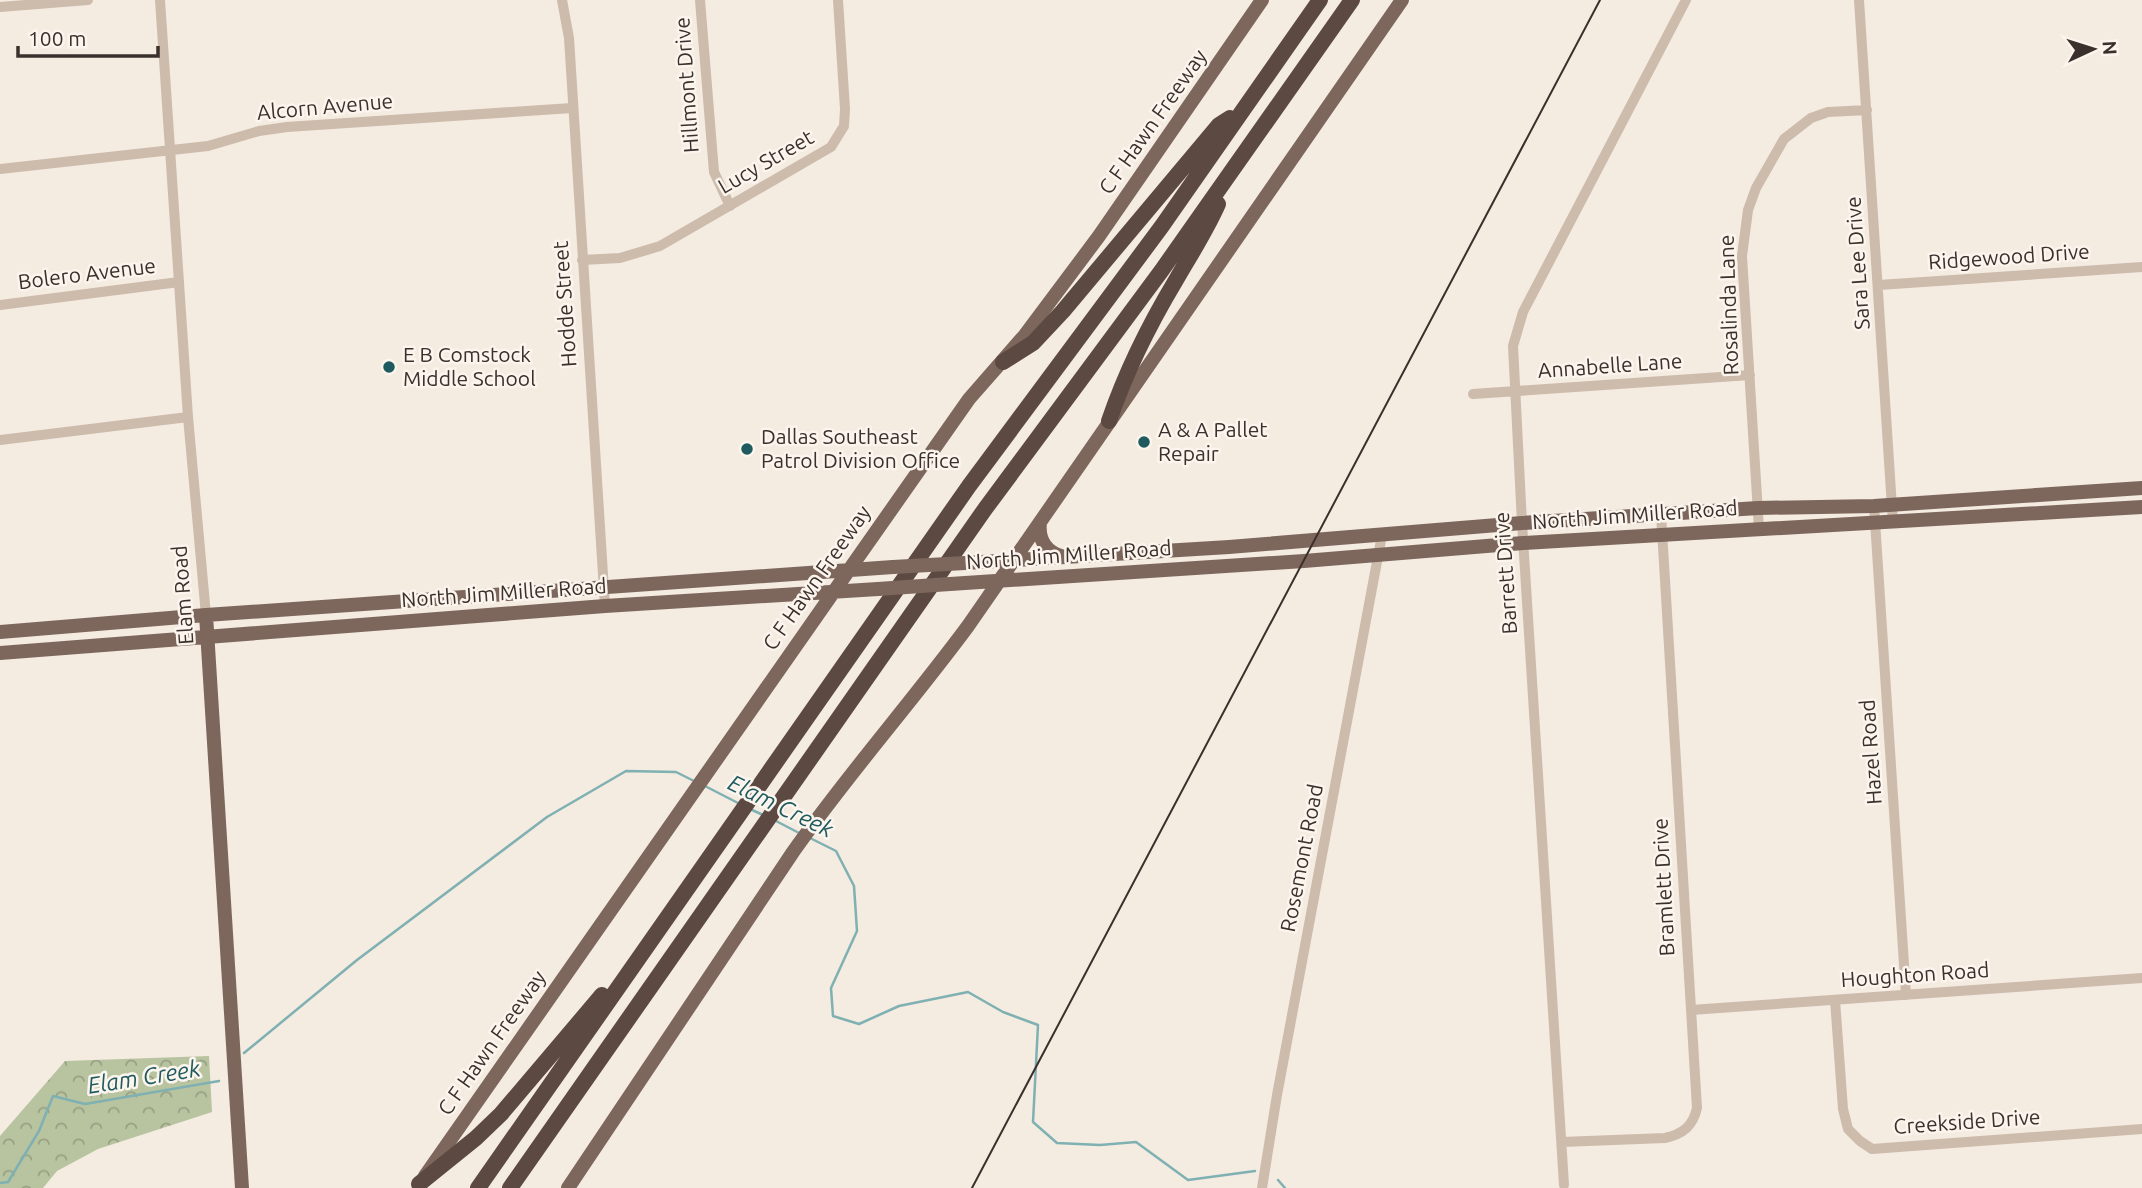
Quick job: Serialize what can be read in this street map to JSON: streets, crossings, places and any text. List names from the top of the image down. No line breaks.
{"streets":{"main road":["C F Hawn Freeway","North Jim Miller Road","Elam Road"],"street":["Hillmont Drive","Alcorn Avenue","Lucy Street","Ridgewood Drive","Sara Lee Drive","Bolero Avenue","Hodde Street","Rosalinda Lane","Annabelle Lane","Barrett Drive","Hazel Road","Rosemont Road","Bramlett Drive","Houghton Road","Creekside Drive"]},"crossings":[["Hillmont Drive","Lucy Street"],["Alcorn Avenue","Hodde Street"],["Alcorn Avenue","Elam Road"],["C F Hawn Freeway","North Jim Miller Road"],["Lucy Street","Hodde Street"],["Ridgewood Drive","Sara Lee Drive"],["Sara Lee Drive","Rosalinda Lane"],["Sara Lee Drive","North Jim Miller Road"],["Bolero Avenue","Elam Road"],["Hodde Street","North Jim Miller Road"],["Rosalinda Lane","Annabelle Lane"],["Rosalinda Lane","North Jim Miller Road"],["Annabelle Lane","Barrett Drive"],["North Jim Miller Road","Barrett Drive"],["North Jim Miller Road","Elam Road"],["North Jim Miller Road","Hazel Road"],["North Jim Miller Road","Rosemont Road"],["North Jim Miller Road","Bramlett Drive"],["Barrett Drive","Bramlett Drive"],["Hazel Road","Houghton Road"],["Bramlett Drive","Houghton Road"],["Houghton Road","Creekside Drive"]],"water":["Elam Creek"],"places":["E B Comstock Middle School","A & A Pallet Repair","Dallas Southeast Patrol Division Office"],"scale_bar":"100 m","north":"right"}
